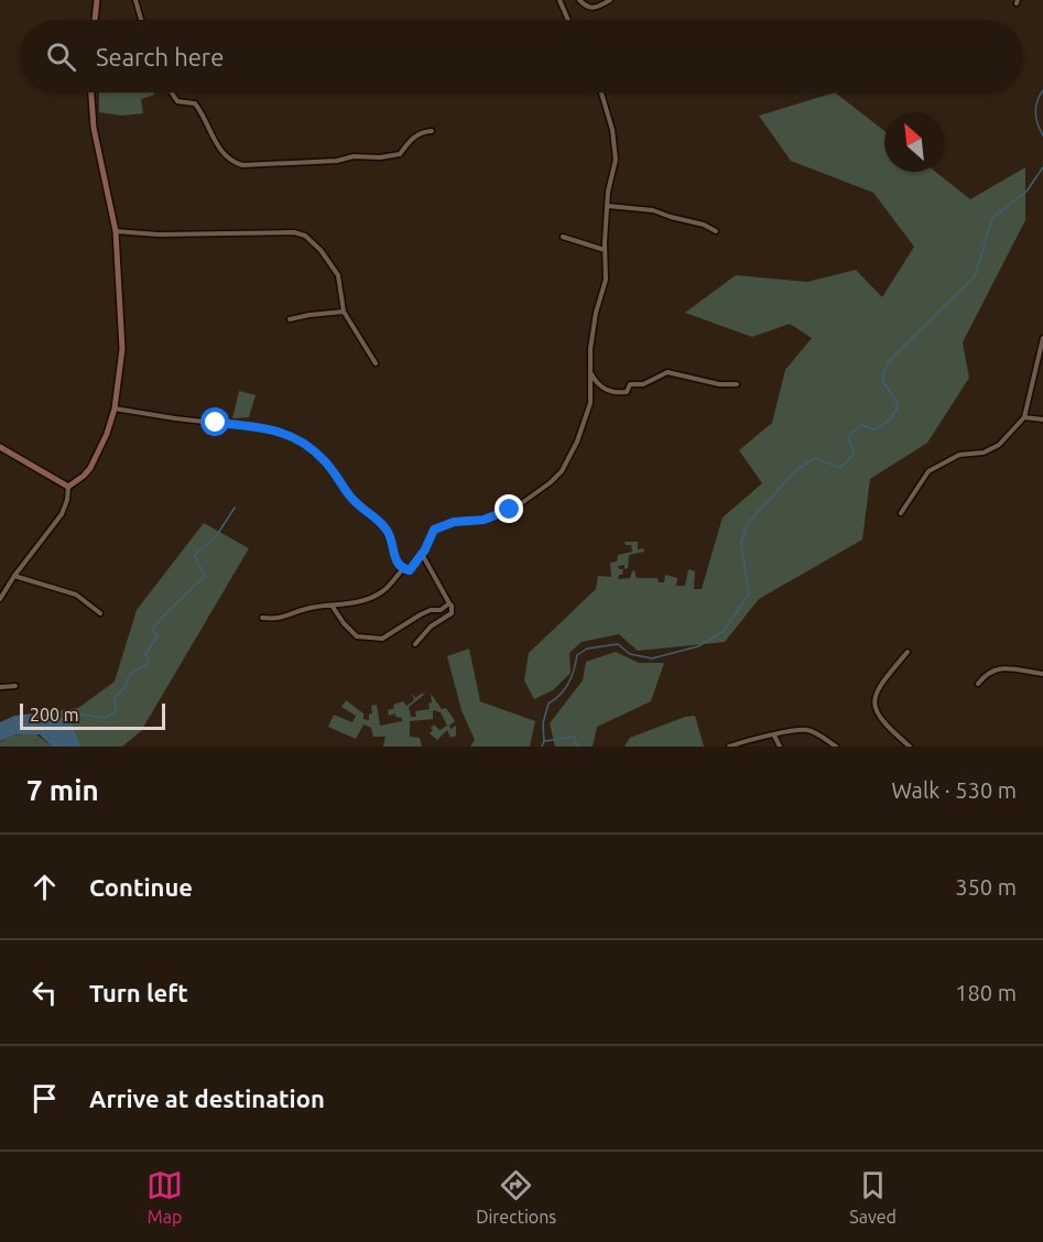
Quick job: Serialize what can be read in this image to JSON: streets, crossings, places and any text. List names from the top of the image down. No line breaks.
{"scale_bar":"200 m","north":"top left","page":{"search":"Search here","scale":"200 m","heading":["7 min","Walk · 530 m"],"list":[["Continue","350 m"],["Turn left","180 m"],"Arrive at destination"],"nav":["Map","Directions","Saved"]}}
